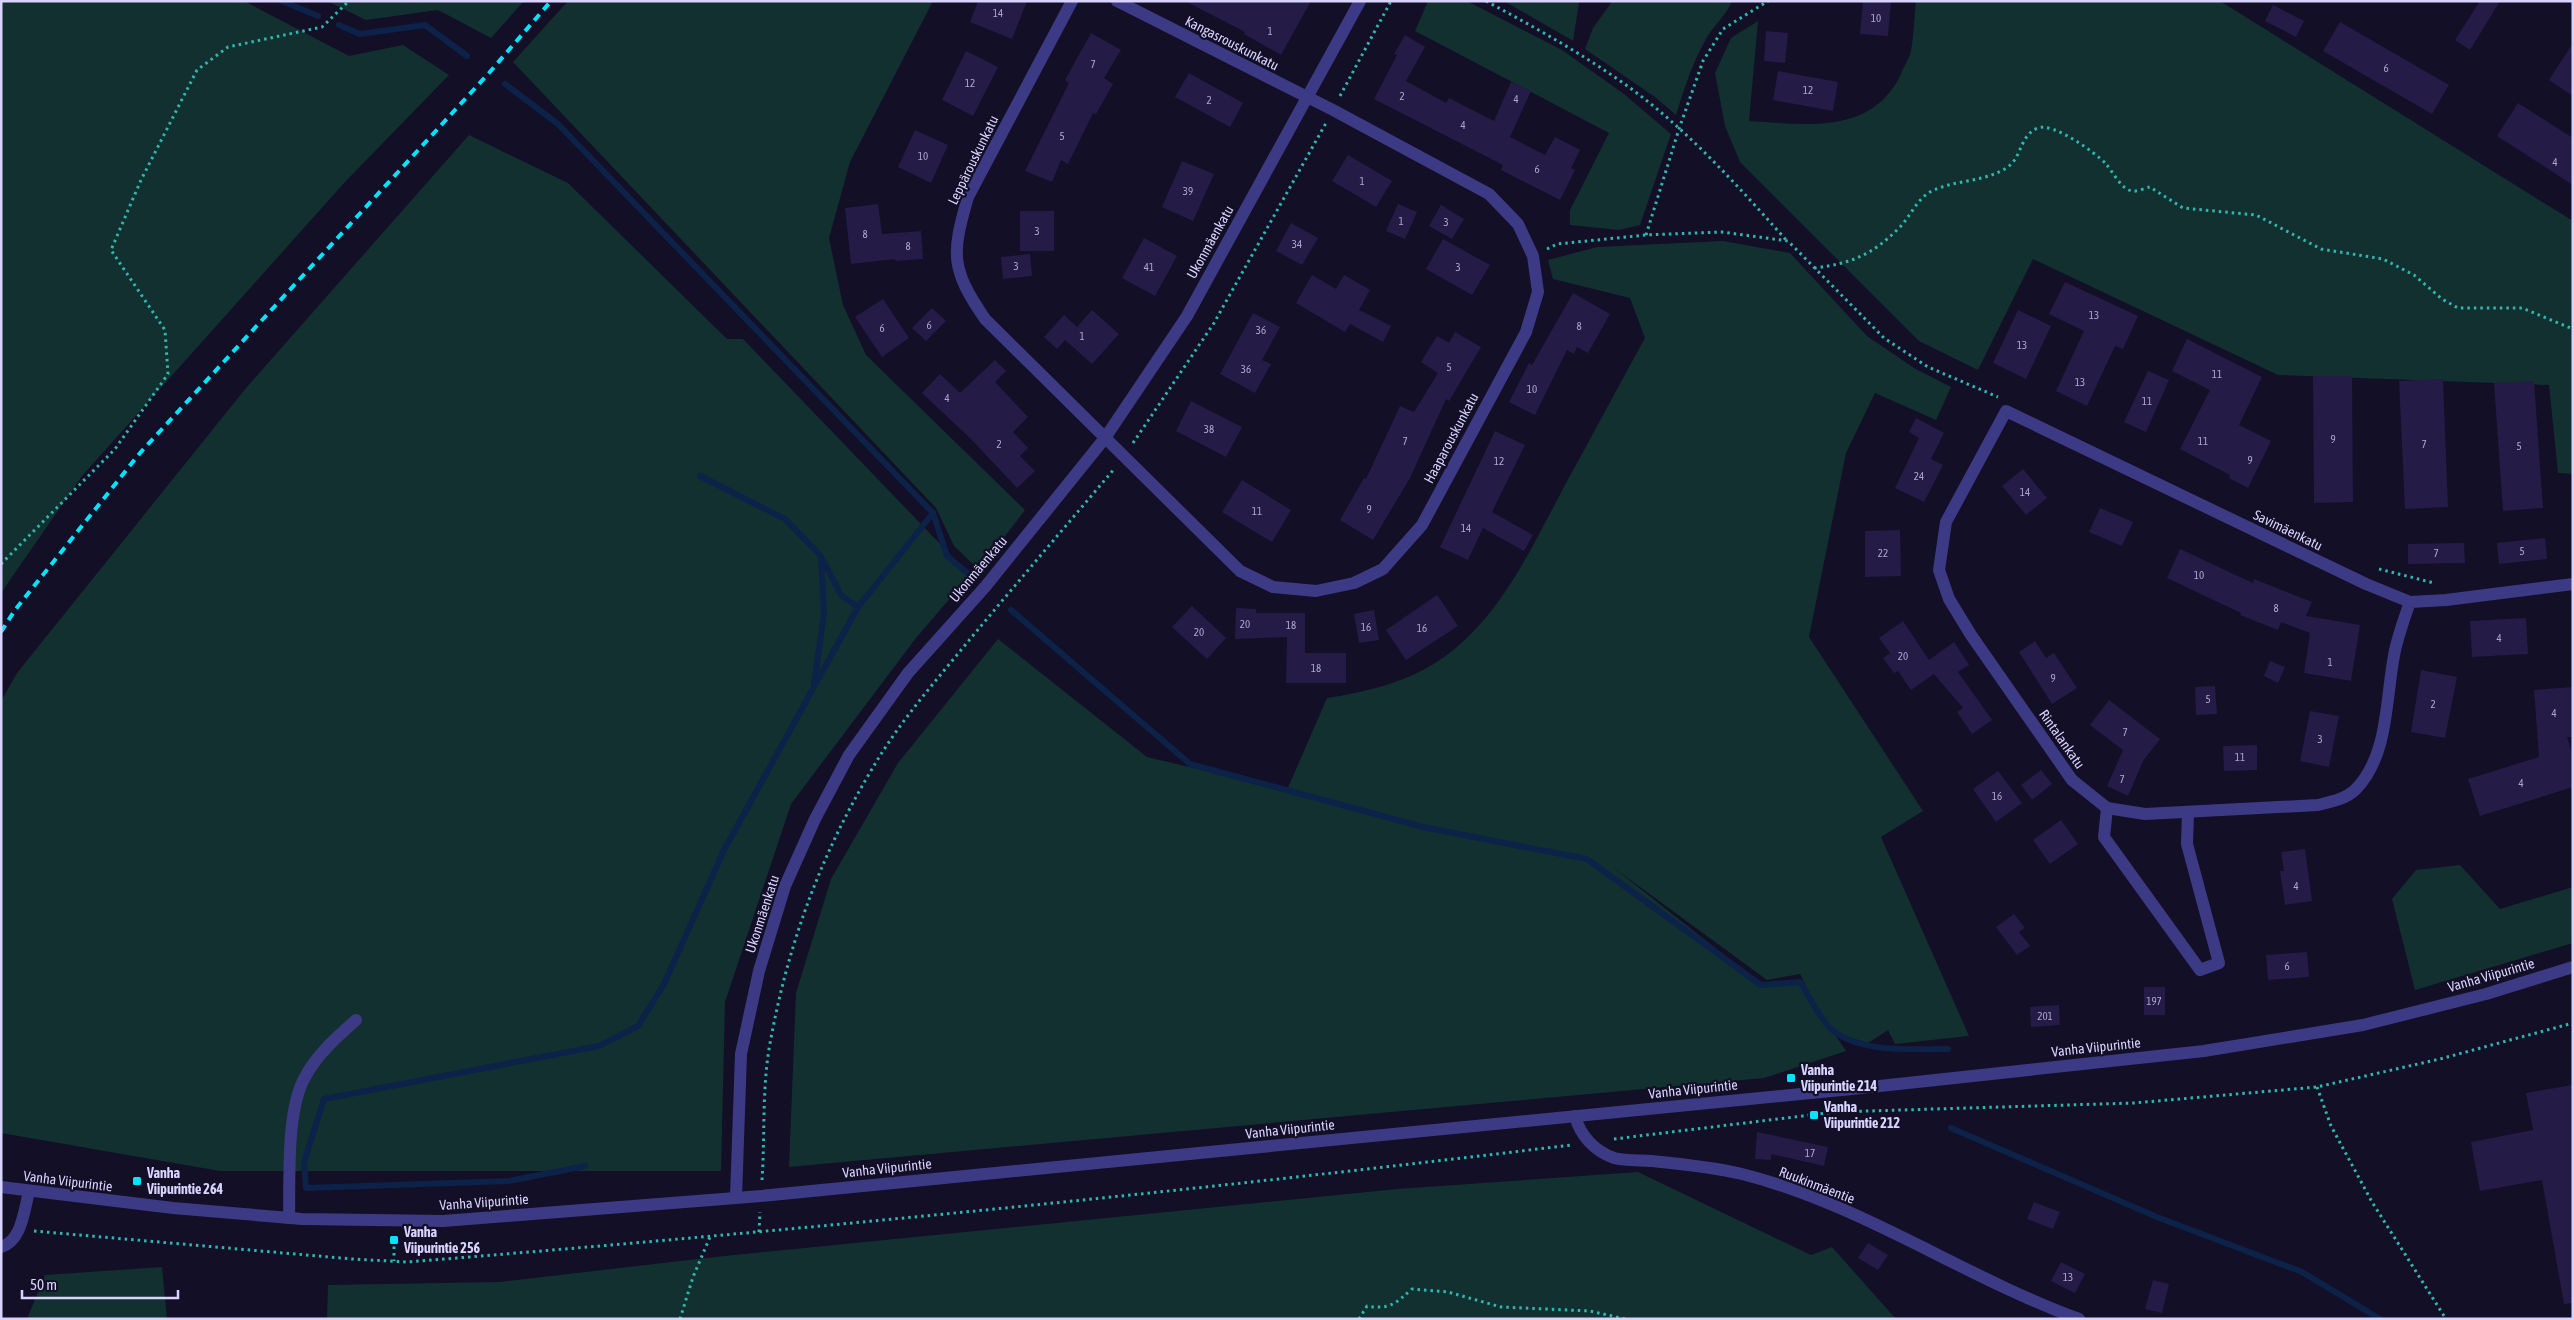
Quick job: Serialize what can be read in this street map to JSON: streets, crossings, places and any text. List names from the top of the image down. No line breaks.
{"streets":{"street":["Kangasrouskunkatu","Leppärouskunkatu","Ukonmäenkatu","Haaparouskunkatu","Savimäenkatu","Rintalankatu","Vanha Viipurintie","Ruukinmäentie"]},"crossings":[["Kangasrouskunkatu","Ukonmäenkatu"],["Kangasrouskunkatu","Haaparouskunkatu"],["Leppärouskunkatu","Ukonmäenkatu"],["Leppärouskunkatu","Haaparouskunkatu"],["Ukonmäenkatu","Haaparouskunkatu"],["Ukonmäenkatu","Vanha Viipurintie"],["Savimäenkatu","Rintalankatu"],["Vanha Viipurintie","Ruukinmäentie"]],"places":{"transit":["Vanha Viipurintie 214","Vanha Viipurintie 212","Vanha Viipurintie 264","Vanha Viipurintie 256"]},"house_numbers":["14","10","1","7","6","12","12","2","4","2","4","5","10","4","6","1","39","1","3","3","8","34","8","3","41","3","13","6","8","6","36","1","13","5","36","11","13","10","4","11","38","9","7","11","2","7","5","9","12","24","14","9","11","14","5","22","7","10","8","20","18","16","16","20","4","20","1","18","9","5","2","4","7","3","11","7","4","16","4","6","197","201","17","13"],"scale_bar":"50 m"}
